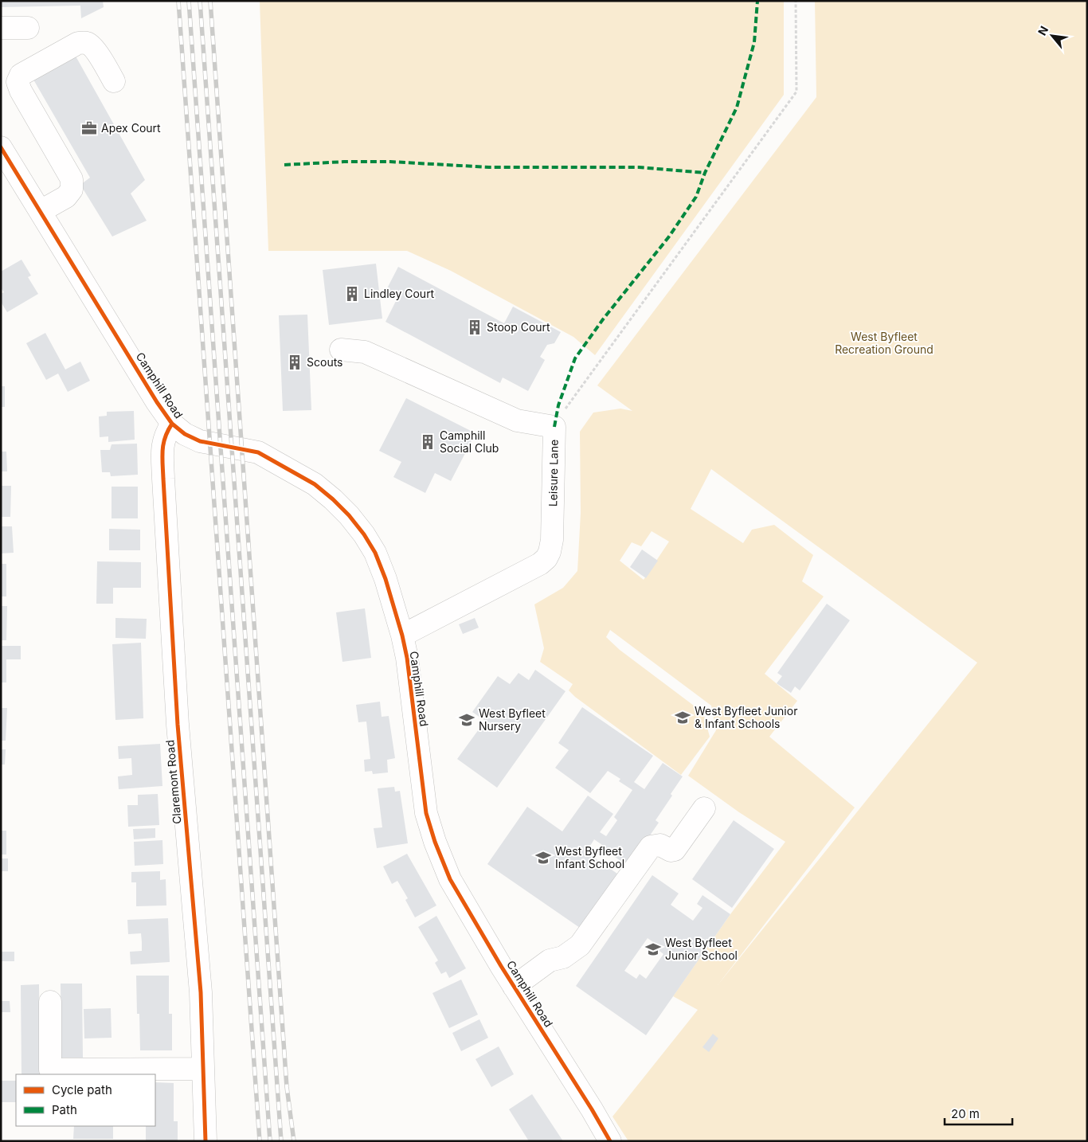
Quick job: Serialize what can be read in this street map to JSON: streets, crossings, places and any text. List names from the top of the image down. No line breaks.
{"streets":{"street":["Camphill Road","Leisure Lane","Claremont Road"]},"crossings":[["Camphill Road","Leisure Lane"],["Camphill Road","Claremont Road"]],"parks":["West Byfleet Recreation Ground"],"places":{"office":["Apex Court"],"building":["Lindley Court","Stoop Court","Scouts","Camphill Social Club"],"school or university":["West Byfleet Junior & Infant Schools","West Byfleet Nursery","West Byfleet Infant School","West Byfleet Junior School"]},"legend":["Cycle path","Path"],"scale_bar":"20 m","north":"top left"}
